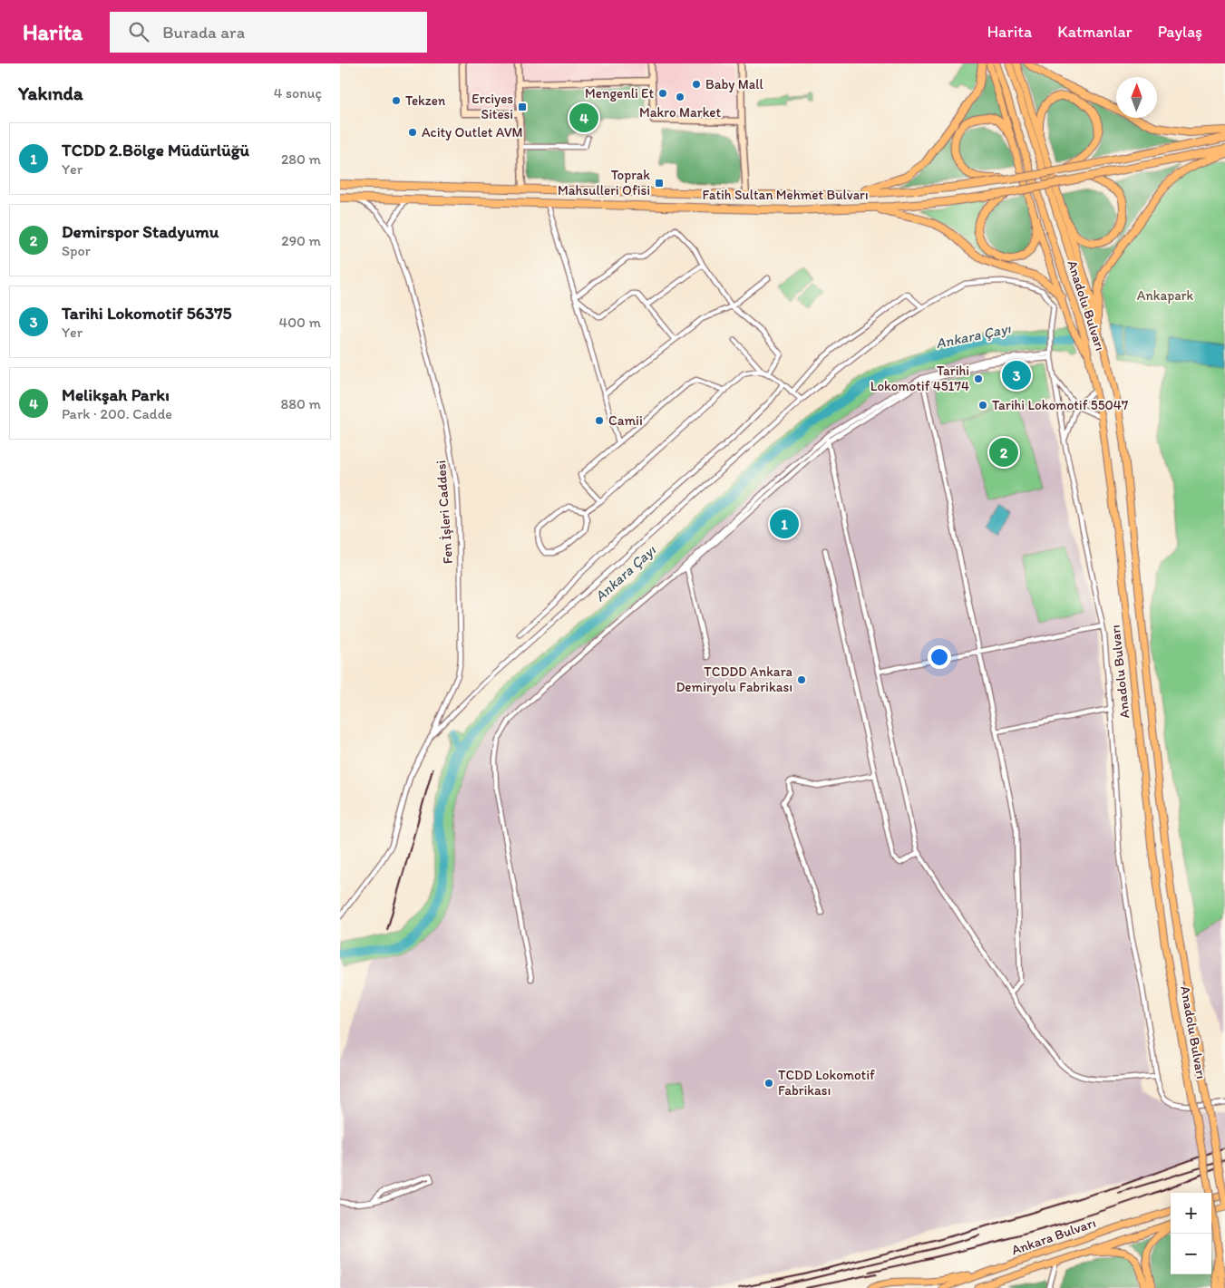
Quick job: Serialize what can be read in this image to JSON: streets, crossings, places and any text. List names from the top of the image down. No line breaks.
{"streets":{"highway":["Fatih Sultan Mehmet Bulvarı"],"main road":["Anadolu Bulvarı","Ankara Bulvarı"],"street":["Fen İşleri Caddesi"]},"crossings":[["Fatih Sultan Mehmet Bulvarı","Fen İşleri Caddesi"]],"water":["Ankara Çayı"],"parks":["Ankapark"],"places":{"other":["Baby Mall","Mengenli Et","Makro Market","Tekzen","Acity Outlet AVM","Tarihi Lokomotif 45174","Tarihi Lokomotif 55047","Camii","TCDDD Ankara Demiryolu Fabrikası","TCDD Lokomotif Fabrikası"],"transit":["Erciyes Sitesi","Toprak Mahsulleri Ofisi"]},"north":"top","page":{"header":"Harita","search":"Burada ara","nav":["Harita","Katmanlar","Paylaş"],"heading":["Yakında","4 sonuç"],"pins":["4","3","2","1"],"list":[{"mark":"1","name":"TCDD 2.Bölge Müdürlüğü","note":"Yer","value":"280 m"},{"mark":"2","name":"Demirspor Stadyumu","note":"Spor","value":"290 m"},{"mark":"3","name":"Tarihi Lokomotif 56375","note":"Yer","value":"400 m"},{"mark":"4","name":"Melikşah Parkı","note":"Park · 200. Cadde","value":"880 m"}],"map_buttons":["+","−"]}}
